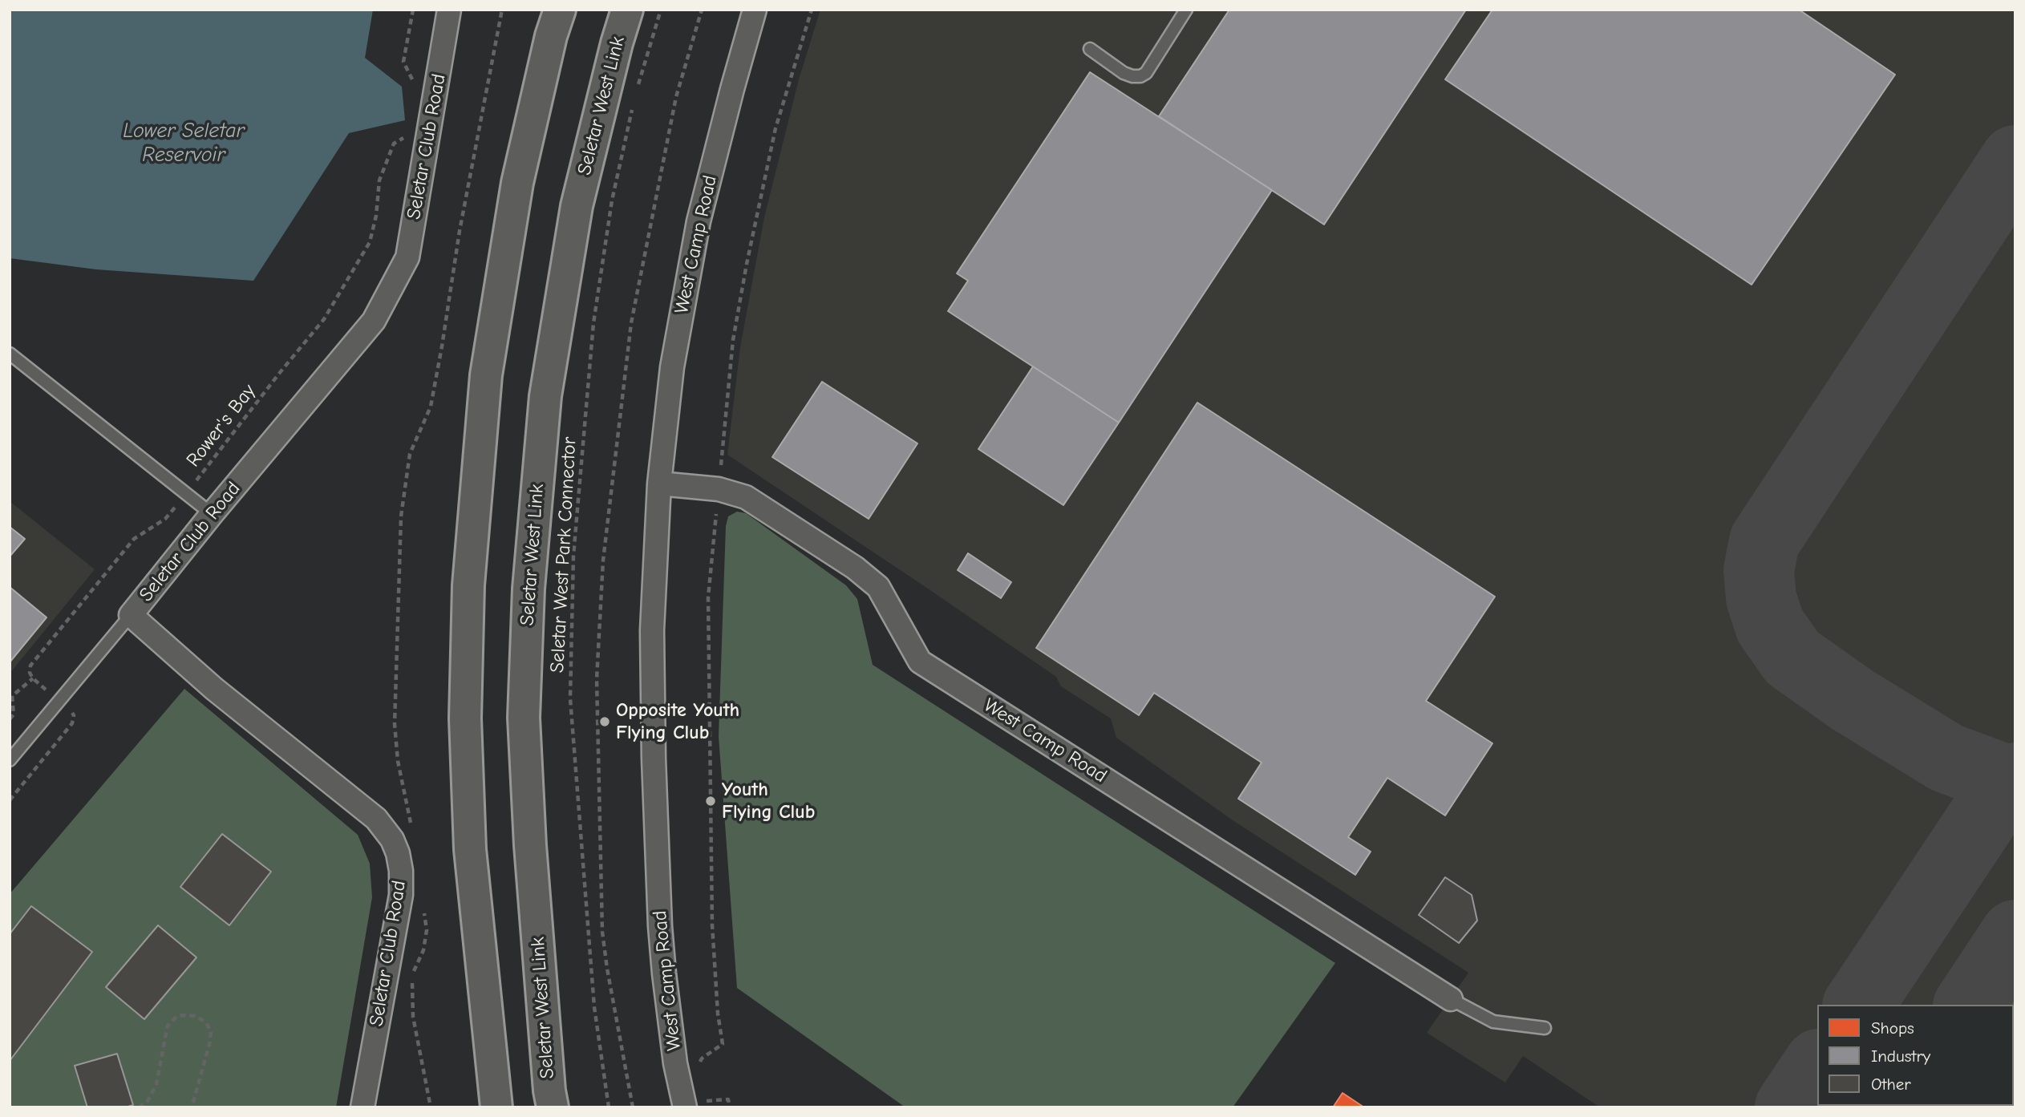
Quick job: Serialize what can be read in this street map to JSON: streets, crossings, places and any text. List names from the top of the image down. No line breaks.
{"streets":{"main road":["Seletar West Link"],"street":["Seletar Club Road","West Camp Road"],"path":["Rower's Bay","Seletar West Park Connector"]},"water":["Lower Seletar Reservoir"],"places":["Opposite Youth Flying Club","Youth Flying Club"],"legend":["Shops","Industry","Other"]}
